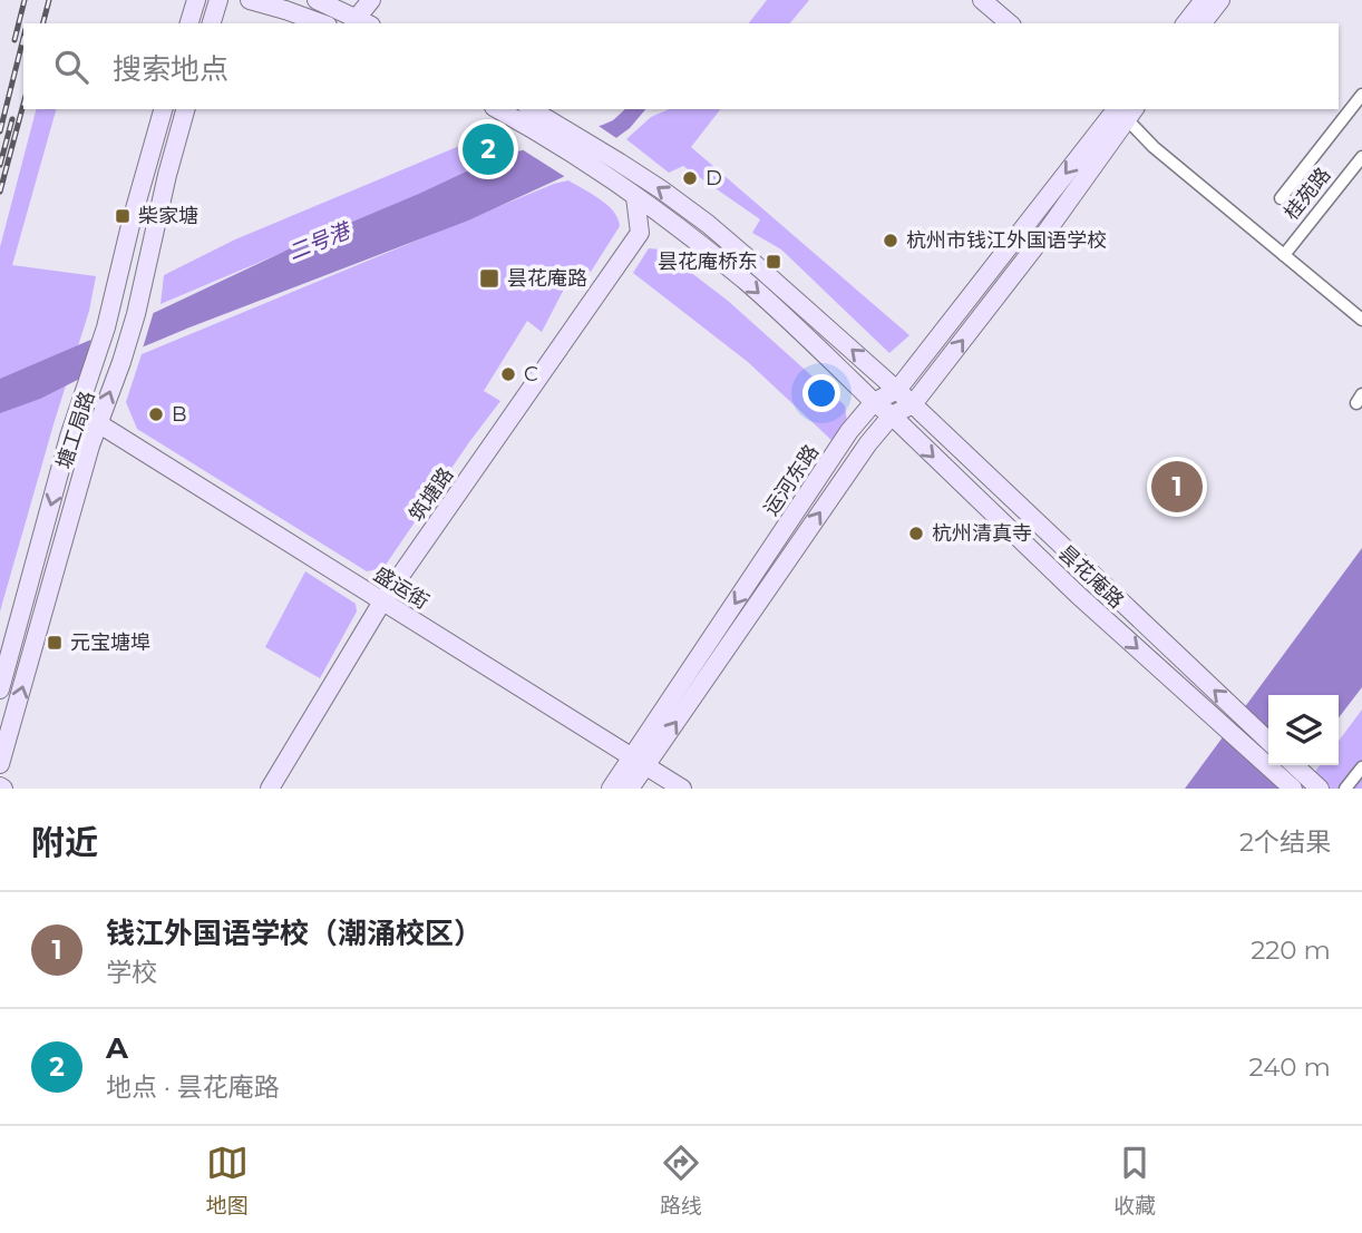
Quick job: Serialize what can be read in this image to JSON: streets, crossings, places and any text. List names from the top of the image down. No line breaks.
{"streets":{"main road":["塘工局路","运河东路","筑塘路","昙花庵路","盛运街"],"street":["桂苑路"]},"crossings":[["塘工局路","盛运街"],["运河东路","昙花庵路"],["运河东路","盛运街"],["筑塘路","盛运街"]],"water":["二号港"],"places":{"other":["D","杭州市钱江外国语学校","C","B","杭州清真寺"],"transit":["柴家塘","昙花庵桥东","昙花庵路","元宝塘埠"]},"page":{"search":"搜索地点","pins":["2","1"],"heading":["附近","2个结果"],"list":[{"mark":"1","name":"钱江外国语学校（潮涌校区）","note":"学校","value":"220 m"},{"mark":"2","name":"A","note":"地点 · 昙花庵路","value":"240 m"}],"nav":["地图","路线","收藏"]}}
